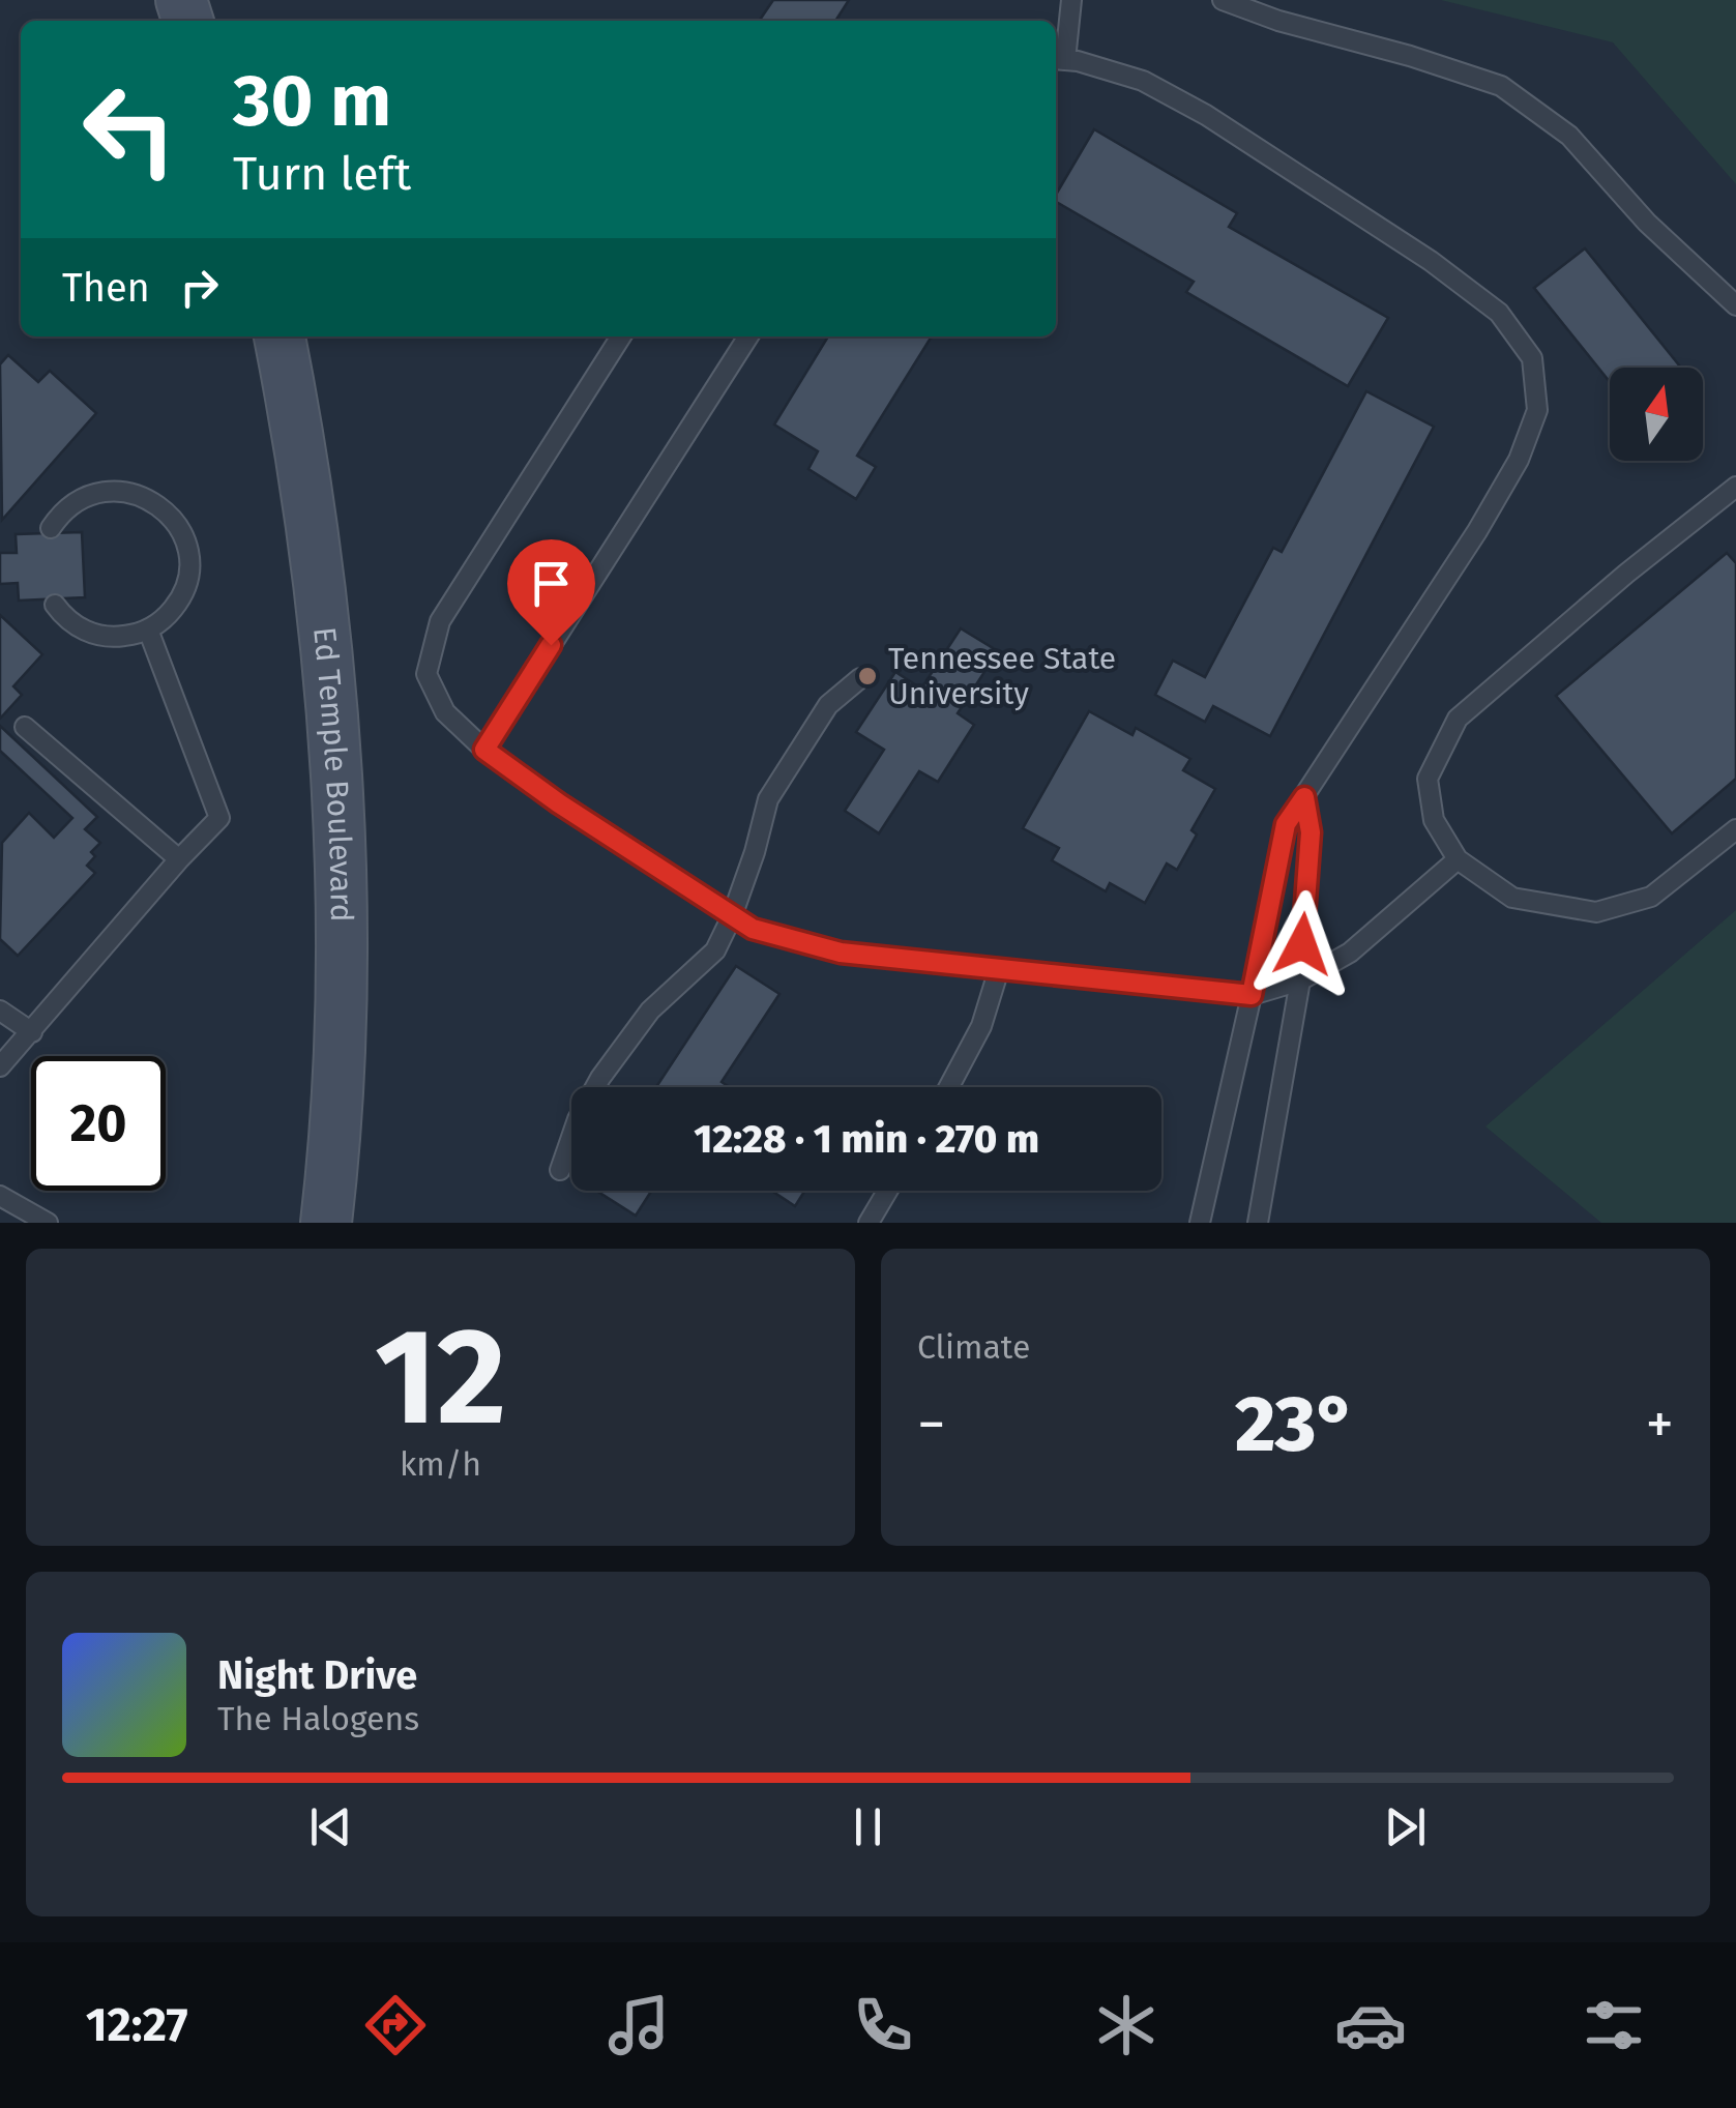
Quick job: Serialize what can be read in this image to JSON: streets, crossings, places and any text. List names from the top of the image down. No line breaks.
{"streets":{"main road":["Ed Temple Boulevard"]},"places":["Tennessee State University"],"north":"top","page":{"turn":["30 m","Turn left"],"then":"Then","limit":"20","trip":"12:28 · 1 min · 270 m","tile":[["12","km/h"],"Climate"],"heat":["−","23°","+"],"song":["Night Drive","The Halogens"],"tabs":"12:27"}}
